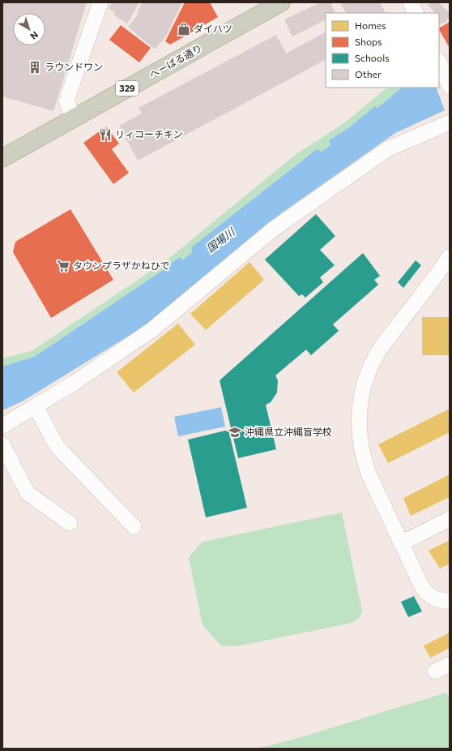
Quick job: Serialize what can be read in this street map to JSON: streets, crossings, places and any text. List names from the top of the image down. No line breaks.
{"streets":{"highway":["へーばる通り","329"]},"water":["国場川"],"places":{"shop":["ダイハツ"],"building":["ラウンドワン"],"restaurant":["リィコーチキン"],"supermarket":["タウンプラザかねひで"],"school or university":["沖縄県立沖縄盲学校"]},"legend":["Homes","Shops","Schools","Other"],"north":"bottom right"}
